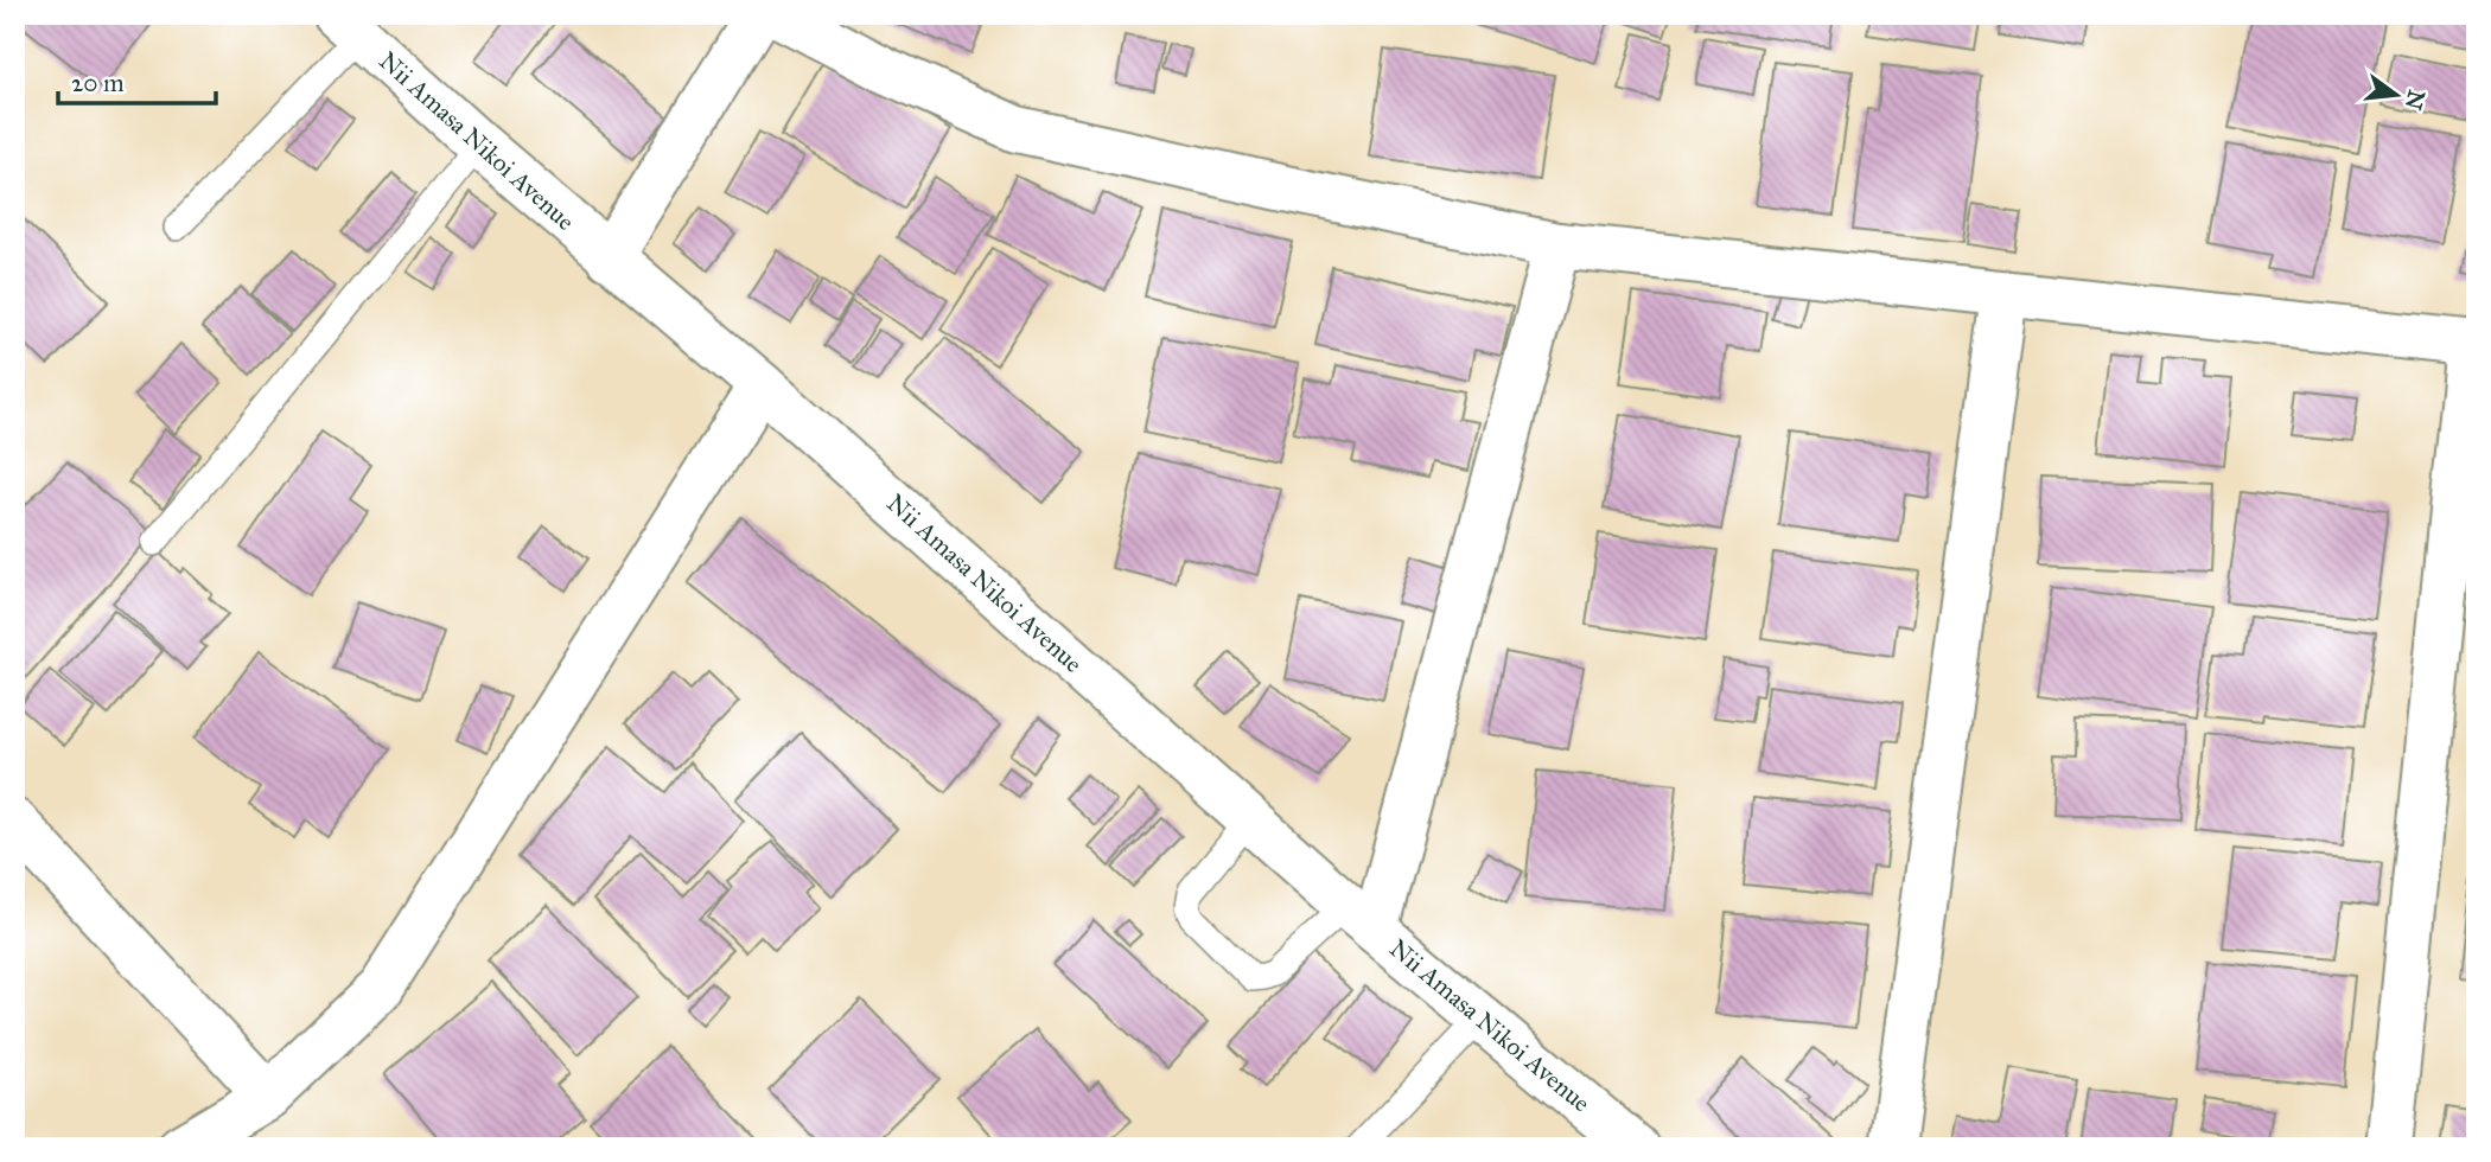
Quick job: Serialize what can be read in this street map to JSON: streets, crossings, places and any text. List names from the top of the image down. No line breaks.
{"streets":{"street":["Nii Amasa Nikoi Avenue"]},"scale_bar":"20 m","north":"right"}
